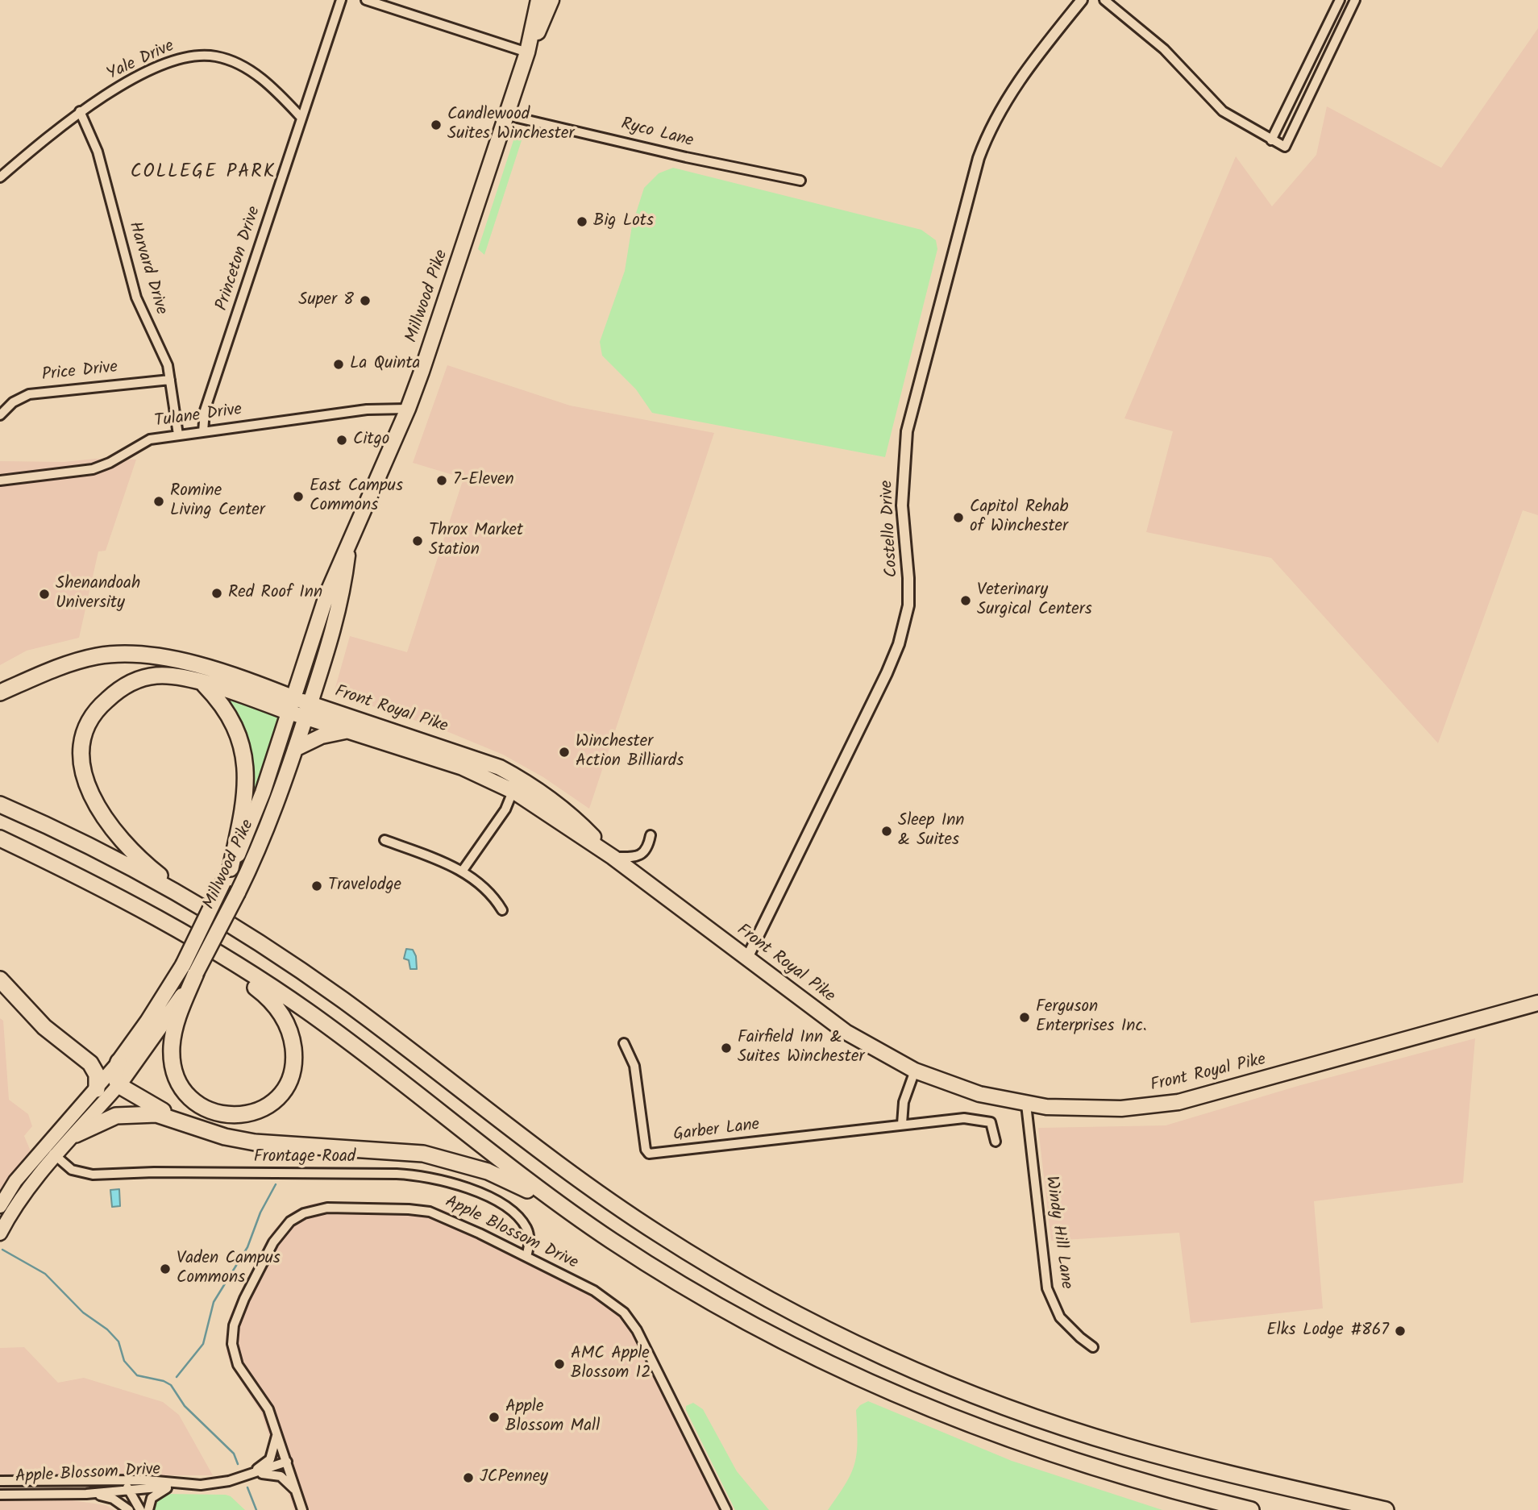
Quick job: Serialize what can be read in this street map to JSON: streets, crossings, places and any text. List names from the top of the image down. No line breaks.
{"streets":{"highway":["Millwood Pike","Front Royal Pike"],"street":["Yale Drive","Ryco Lane","Princeton Drive","Harvard Drive","Price Drive","Tulane Drive","Costello Drive","Garber Lane","Frontage Road","Windy Hill Lane","Apple Blossom Drive"]},"crossings":[["Yale Drive","Princeton Drive"],["Yale Drive","Harvard Drive"],["Ryco Lane","Millwood Pike"],["Princeton Drive","Tulane Drive"],["Harvard Drive","Price Drive"],["Harvard Drive","Tulane Drive"],["Millwood Pike","Tulane Drive"],["Millwood Pike","Front Royal Pike"],["Millwood Pike","Frontage Road"],["Costello Drive","Front Royal Pike"],["Front Royal Pike","Windy Hill Lane"],["Frontage Road","Apple Blossom Drive"]],"districts":["COLLEGE PARK"],"places":["Candlewood Suites Winchester","Big Lots","Super 8","La Quinta","Citgo","7-Eleven","East Campus Commons","Romine Living Center","Capitol Rehab of Winchester","Throx Market Station","Red Roof Inn","Shenandoah University","Veterinary Surgical Centers","Winchester Action Billiards","Sleep Inn & Suites","Travelodge","Ferguson Enterprises Inc.","Fairfield Inn & Suites Winchester","Vaden Campus Commons","Elks Lodge #867","AMC Apple Blossom 12","Apple Blossom Mall","JCPenney"]}
